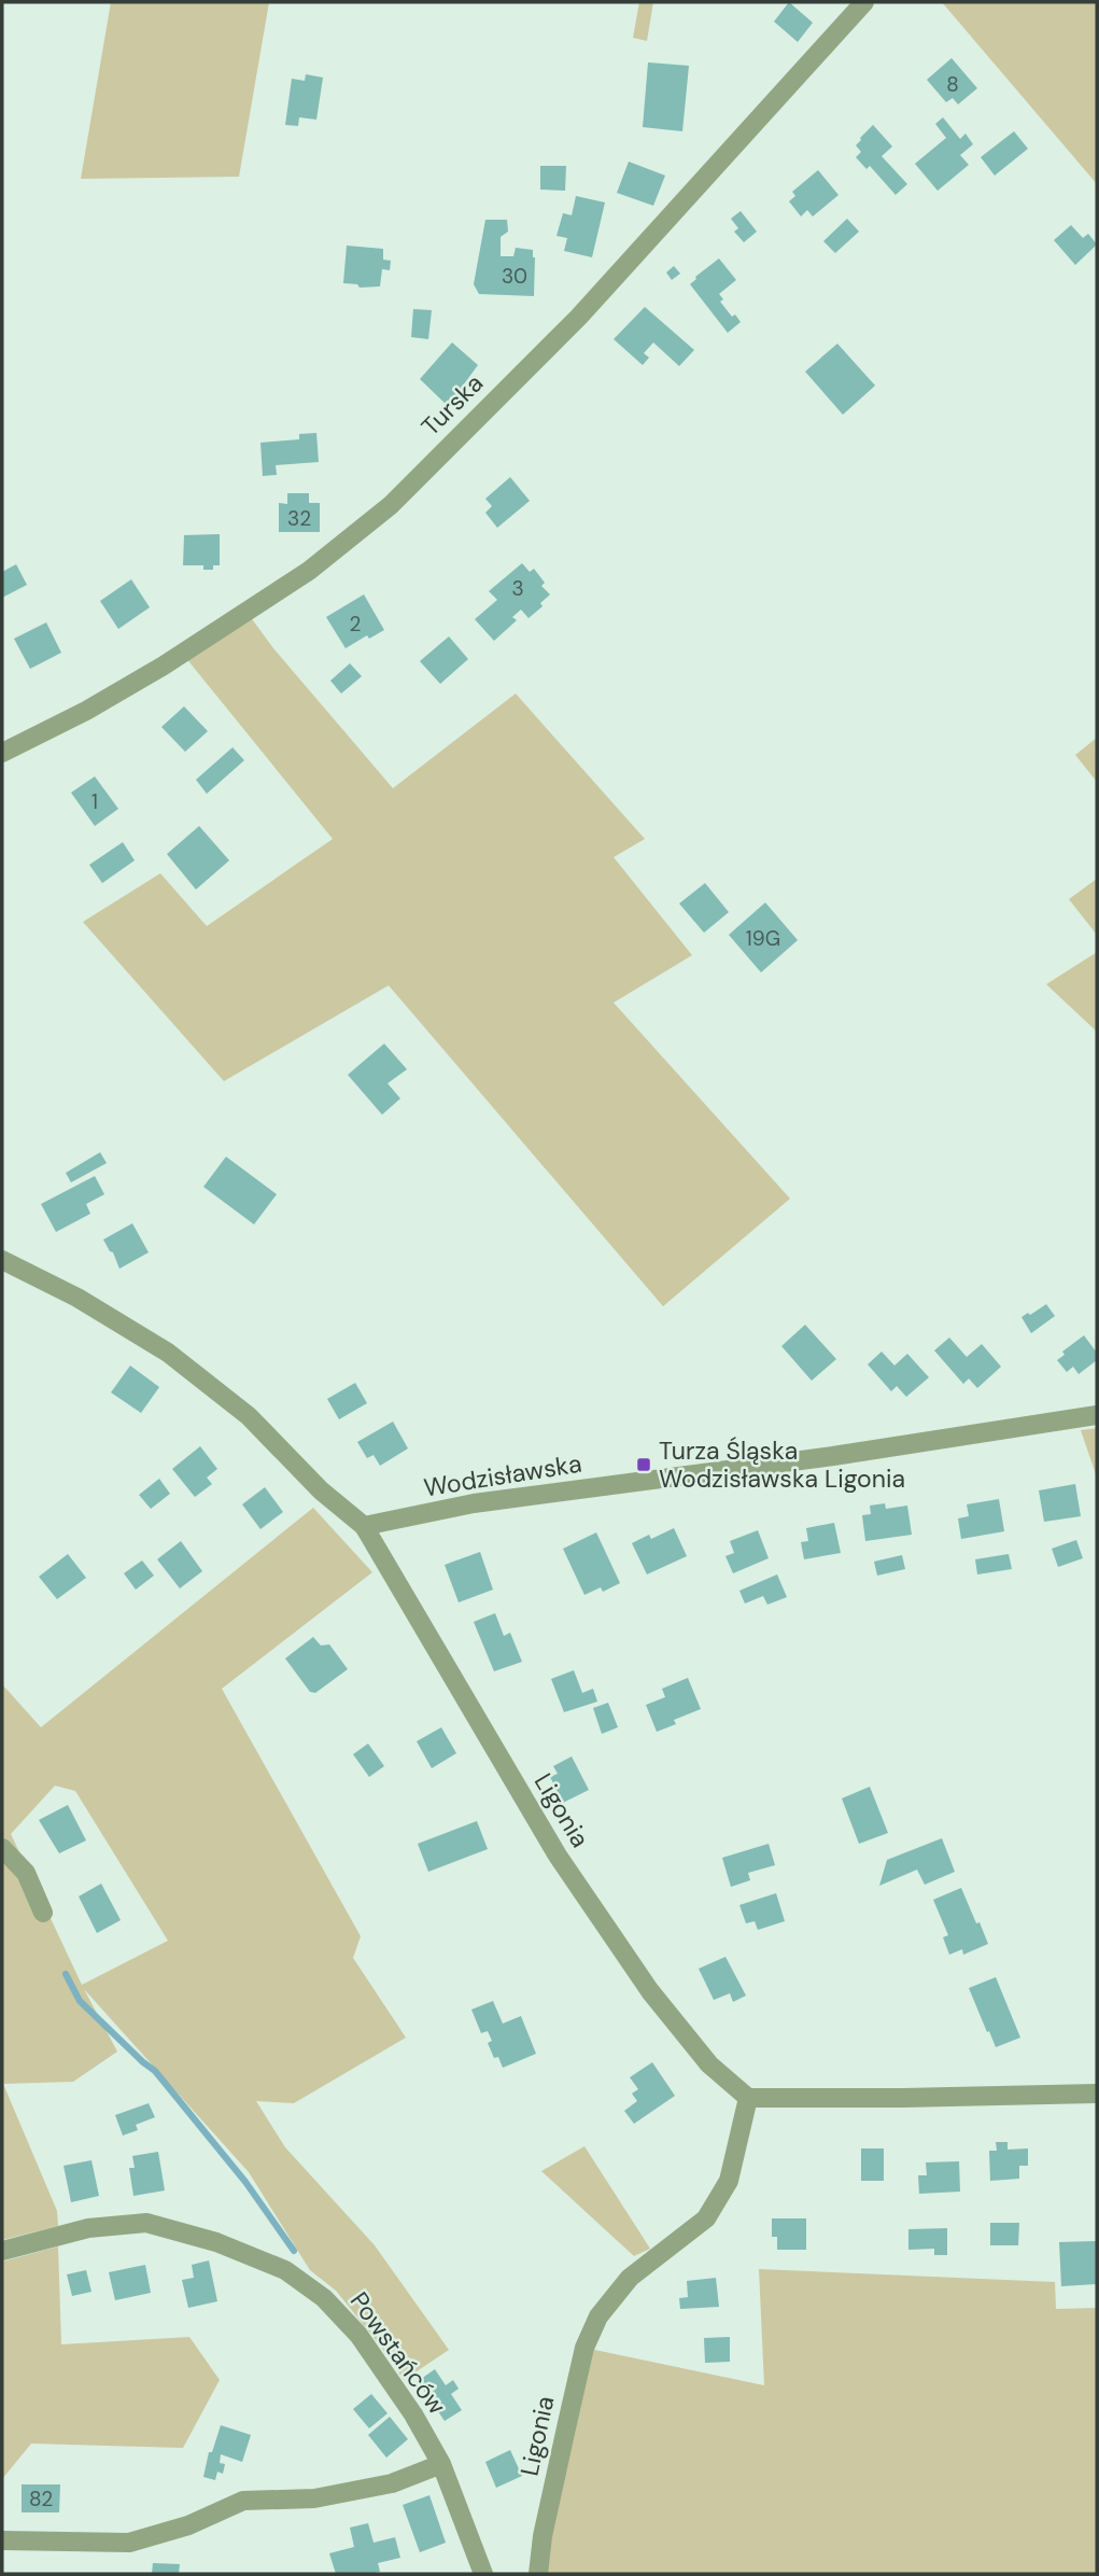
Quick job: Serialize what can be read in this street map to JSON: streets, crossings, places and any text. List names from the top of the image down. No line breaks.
{"streets":{"street":["Turska","Wodzisławska","Ligonia","Powstańców"]},"crossings":[["Wodzisławska","Ligonia"]],"places":{"transit":["Turza Śląska Wodzisławska Ligonia"]},"house_numbers":["8","30","32","3","2","1","19G","82"]}
